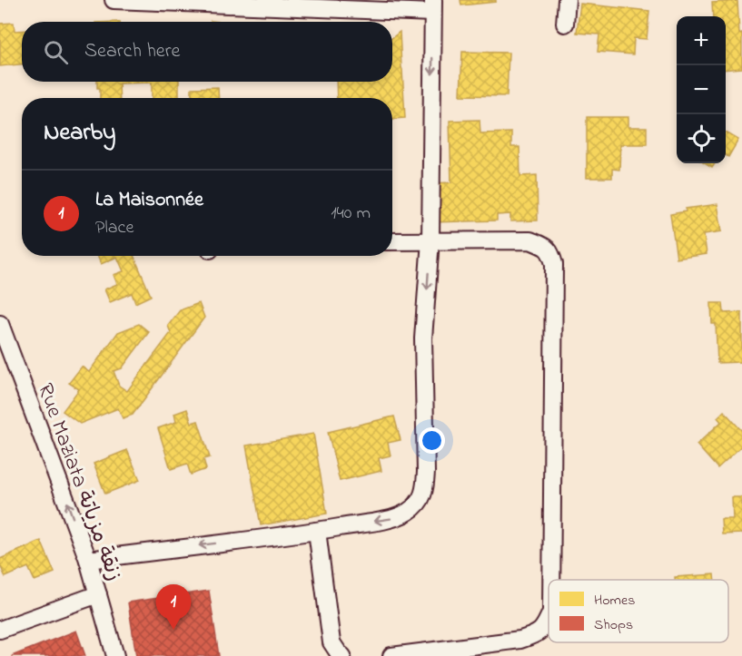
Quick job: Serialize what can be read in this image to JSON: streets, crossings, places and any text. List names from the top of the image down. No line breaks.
{"streets":{"street":["Rue Maziata زنقة مزياتة"]},"one_way":["Rue Maziata زنقة مزياتة"],"legend":["Homes","Shops"],"page":{"map_buttons":["+","−"],"search":"Search here","heading":"Nearby","list":[{"mark":"1","name":"La Maisonnée","note":"Place","value":"140 m"}],"pins":"1"}}
